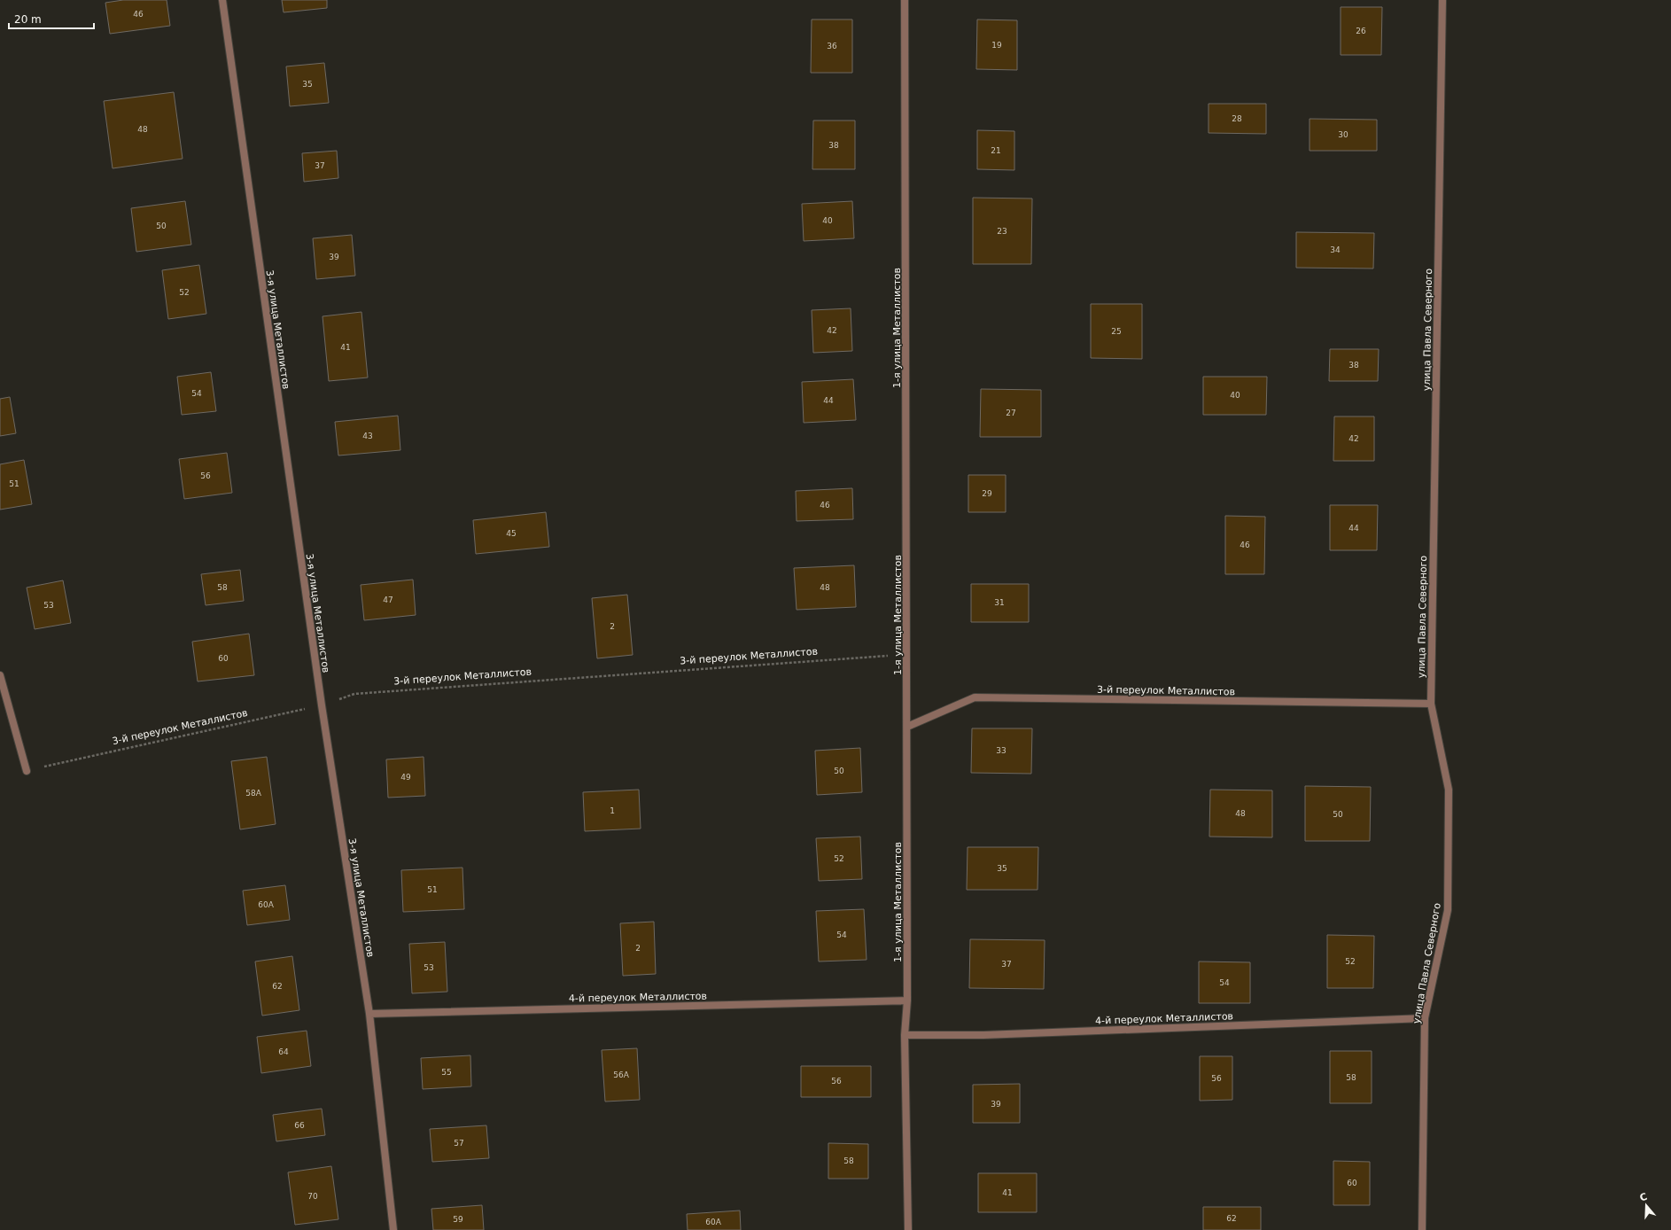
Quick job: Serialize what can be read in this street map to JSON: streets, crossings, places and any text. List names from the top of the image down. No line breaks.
{"streets":{"street":["1-я улица Металлистов","3-я улица Металлистов","улица Павла Северного","3-й переулок Металлистов","4-й переулок Металлистов"]},"crossings":[["1-я улица Металлистов","3-й переулок Металлистов"],["1-я улица Металлистов","4-й переулок Металлистов"],["3-я улица Металлистов","3-й переулок Металлистов"],["3-я улица Металлистов","4-й переулок Металлистов"],["улица Павла Северного","3-й переулок Металлистов"],["улица Павла Северного","4-й переулок Металлистов"]],"house_numbers":["46","26","19","36","35","28","48","30","38","21","37","40","50","23","34","39","52","42","25","41","38","54","40","44","27","43","42","56","51","29","46","44","45","46","58","48","47","31","53","2","60","33","50","49","58А","1","48","50","52","35","51","60А","54","2","52","37","53","54","62","64","55","56А","58","56","56","39","66","57","58","60","41","70","62","59","60А"],"scale_bar":"20 m","north":"top"}
